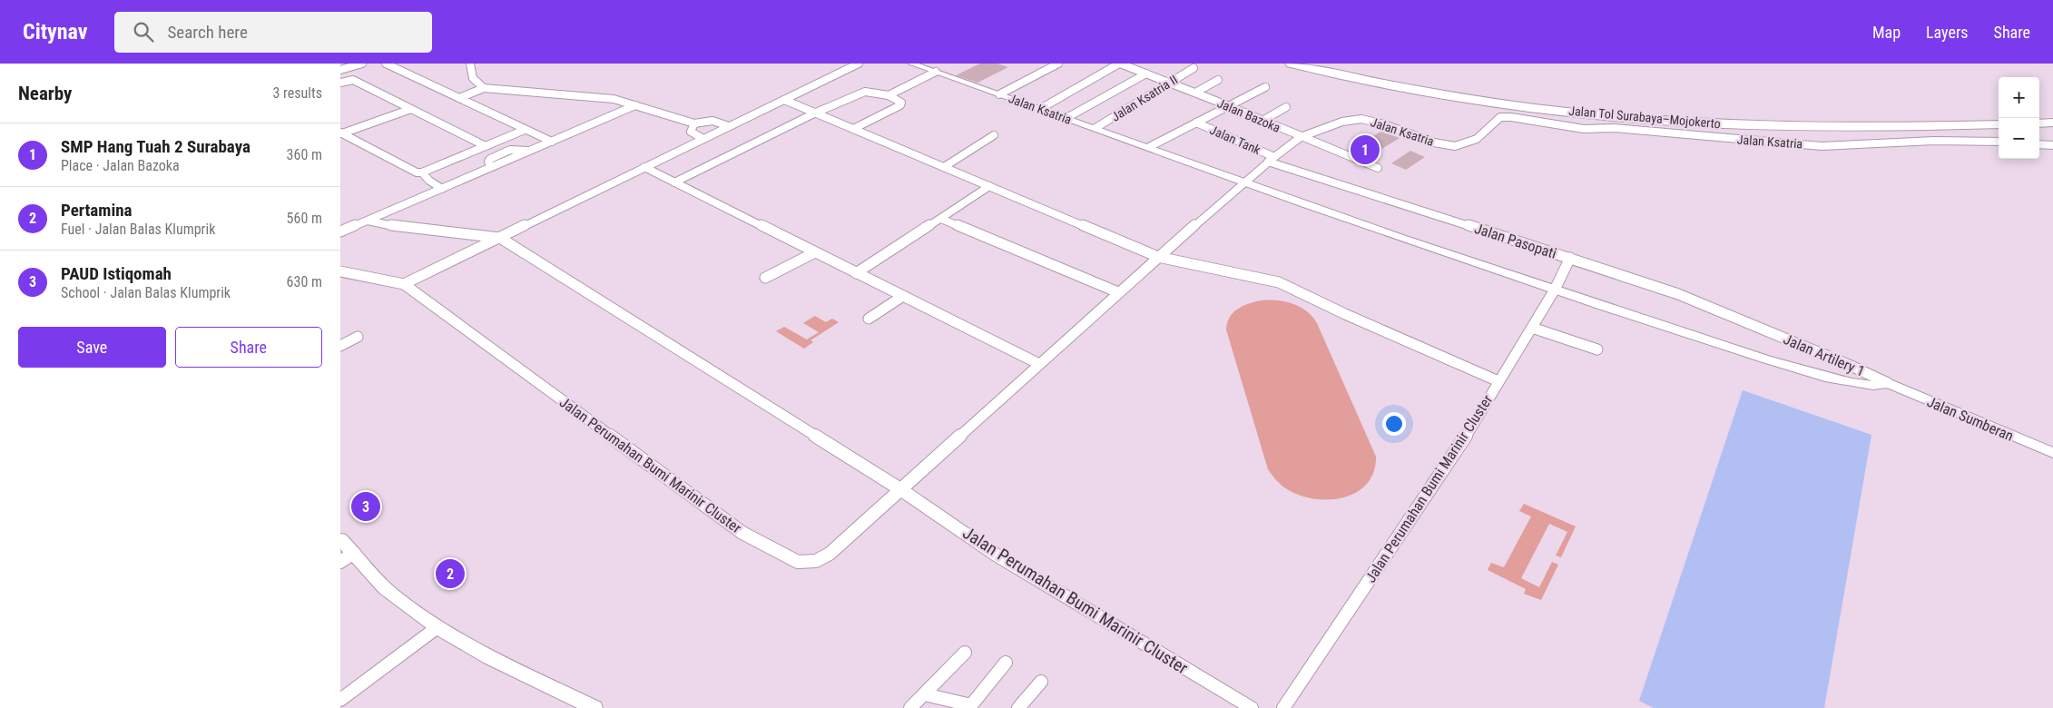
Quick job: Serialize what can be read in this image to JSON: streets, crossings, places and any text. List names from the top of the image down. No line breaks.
{"streets":{"highway":["Jalan Tol Surabaya–Mojokerto"],"street":["Jalan Ksatria II","Jalan Ksatria","Jalan Bazoka","Jalan Tank","Jalan Pasopati","Jalan Artilery 1","Jalan Sumberan","Jalan Perumahan Bumi Marinir Cluster"]},"crossings":[["Jalan Ksatria II","Jalan Ksatria"],["Jalan Ksatria II","Jalan Bazoka"],["Jalan Ksatria","Jalan Bazoka"],["Jalan Ksatria","Jalan Tank"],["Jalan Ksatria","Jalan Pasopati"],["Jalan Ksatria","Jalan Artilery 1"],["Jalan Ksatria","Jalan Sumberan"],["Jalan Ksatria","Jalan Perumahan Bumi Marinir Cluster"],["Jalan Tank","Jalan Pasopati"],["Jalan Pasopati","Jalan Artilery 1"],["Jalan Pasopati","Jalan Perumahan Bumi Marinir Cluster"],["Jalan Artilery 1","Jalan Sumberan"]],"page":{"header":"Citynav","search":"Search here","nav":["Map","Layers","Share"],"heading":["Nearby","3 results"],"map_buttons":["+","−"],"list":[{"mark":"1","name":"SMP Hang Tuah 2 Surabaya","note":"Place · Jalan Bazoka","value":"360 m"},{"mark":"2","name":"Pertamina","note":"Fuel · Jalan Balas Klumprik","value":"560 m"},{"mark":"3","name":"PAUD Istiqomah","note":"School · Jalan Balas Klumprik","value":"630 m"}],"pins":["1","3","2"],"buttons":["Save","Share"]}}
